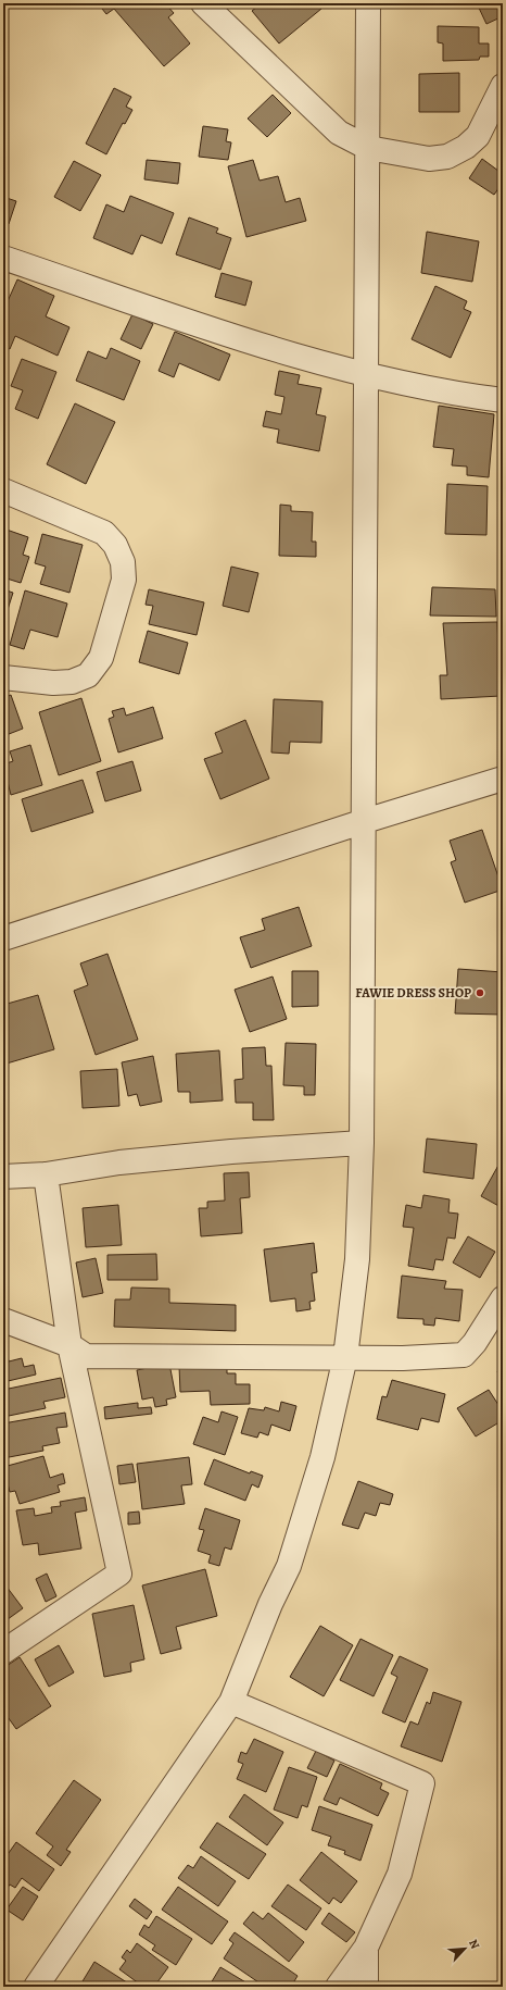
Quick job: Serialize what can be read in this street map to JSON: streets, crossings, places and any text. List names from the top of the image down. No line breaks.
{"places":["FAWIE DRESS SHOP"],"north":"top right"}
